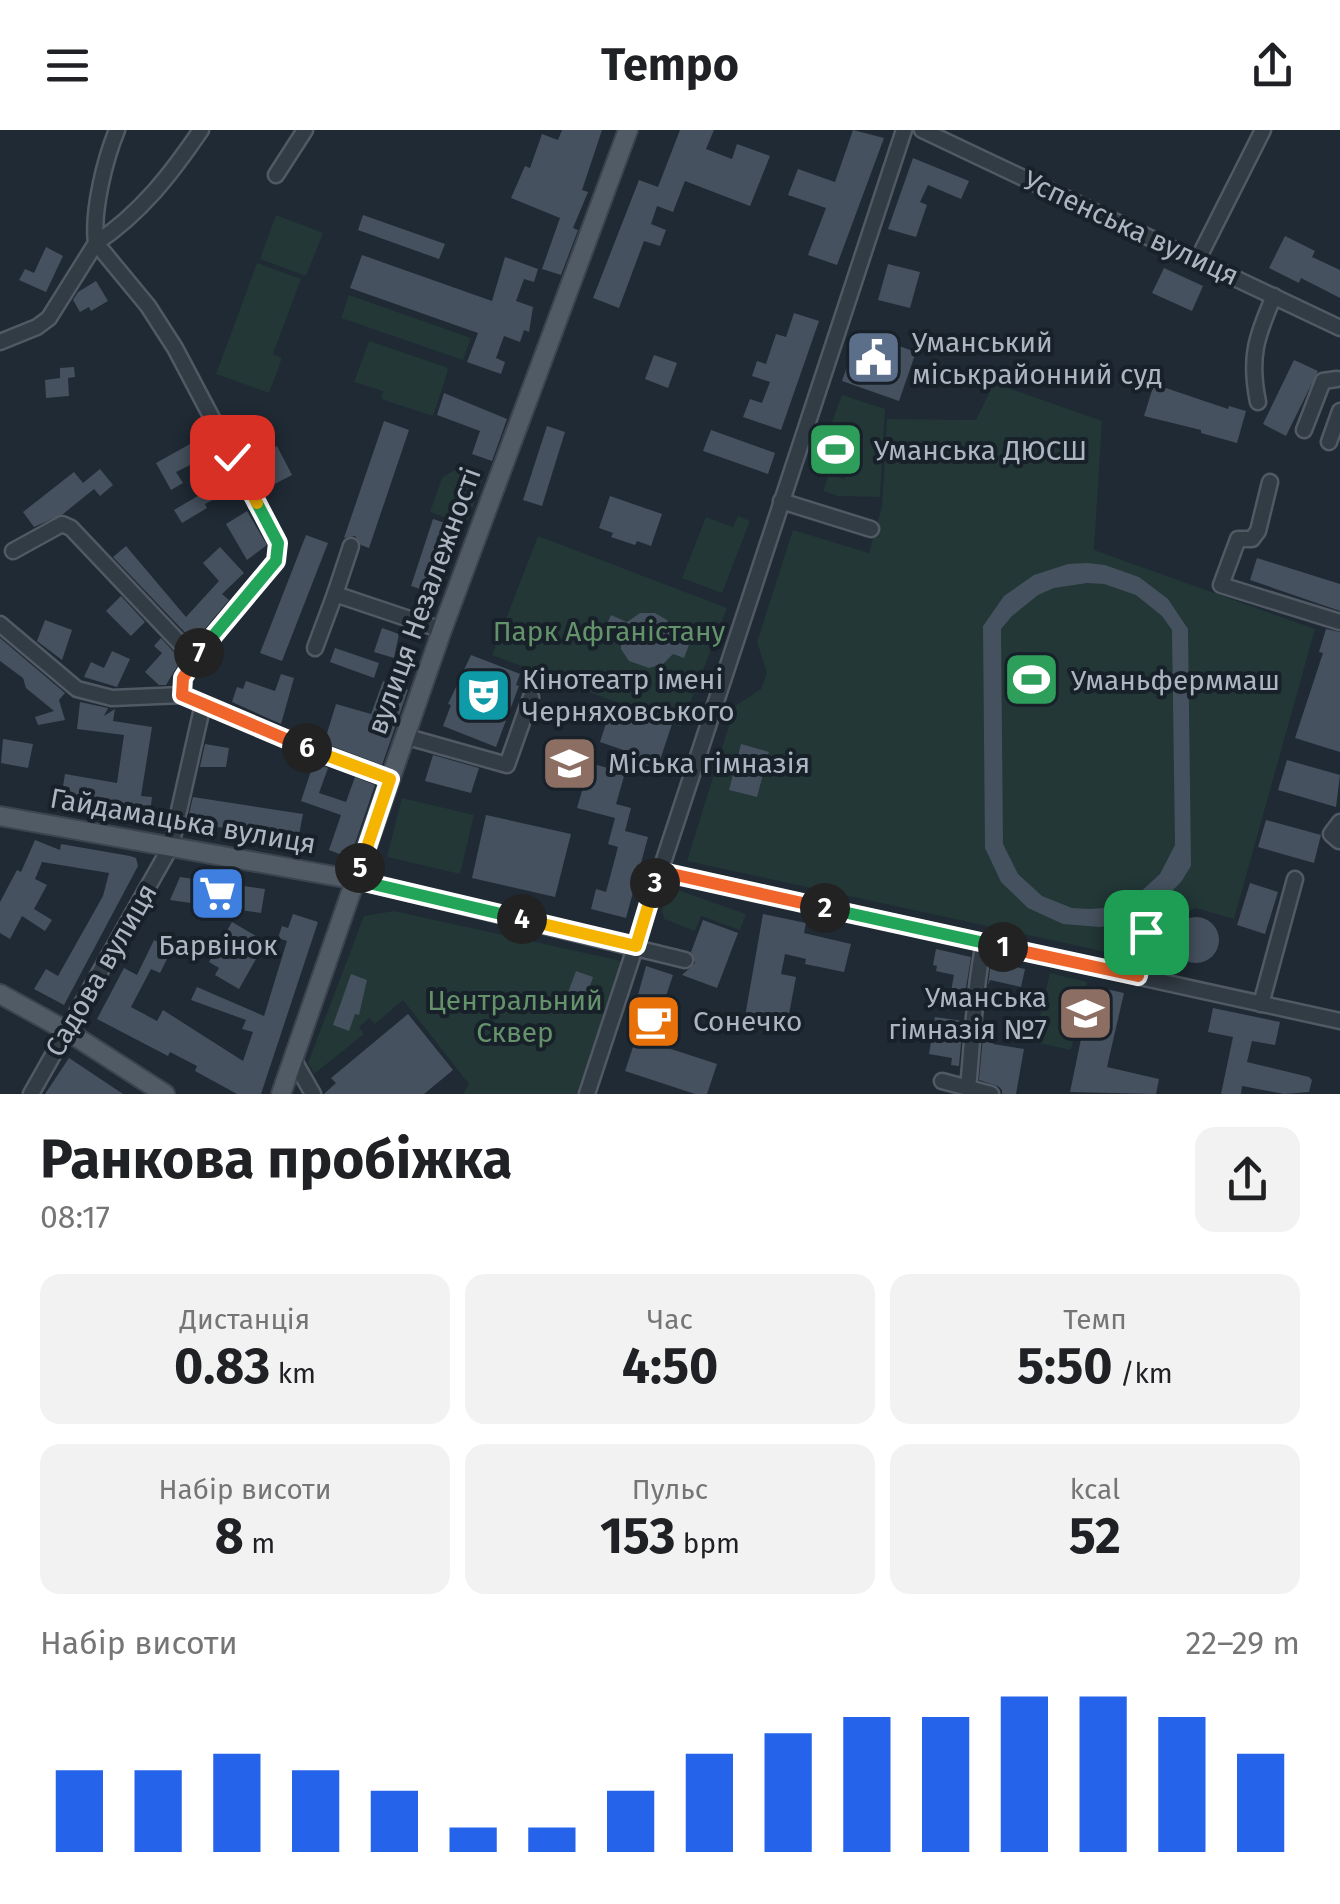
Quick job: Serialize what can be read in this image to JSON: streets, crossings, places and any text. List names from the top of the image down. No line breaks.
{"streets":{"main road":["вулиця Незалежності","Гайдамацька вулиця"],"street":["Успенська вулиця","Садова вулиця"]},"crossings":[["вулиця Незалежності","Гайдамацька вулиця"],["Гайдамацька вулиця","Садова вулиця"]],"parks":["Парк Афганістану","Центральний Сквер"],"places":{"public building":["Уманський міськрайонний суд"],"sports":["Уманська ДЮСШ","Уманьферммаш"],"theatre":["Кінотеатр імені Черняховського"],"school or university":["Міська гімназія","Уманська гімназія №7"],"supermarket":["Барвінок"],"cafe":["Сонечко"]},"page":{"header":"Tempo","pins":["7","6","5","3","2","4","1"],"heading":["Ранкова пробіжка","08:17"],"stats":[["Дистанція","0.83 km"],["Час","4:50"],["Темп","5:50 /km"],["Набір висоти","8 m"],["Пульс","153 bpm"],["kcal","52"]],"chart":["Набір висоти","22–29 m"]}}
